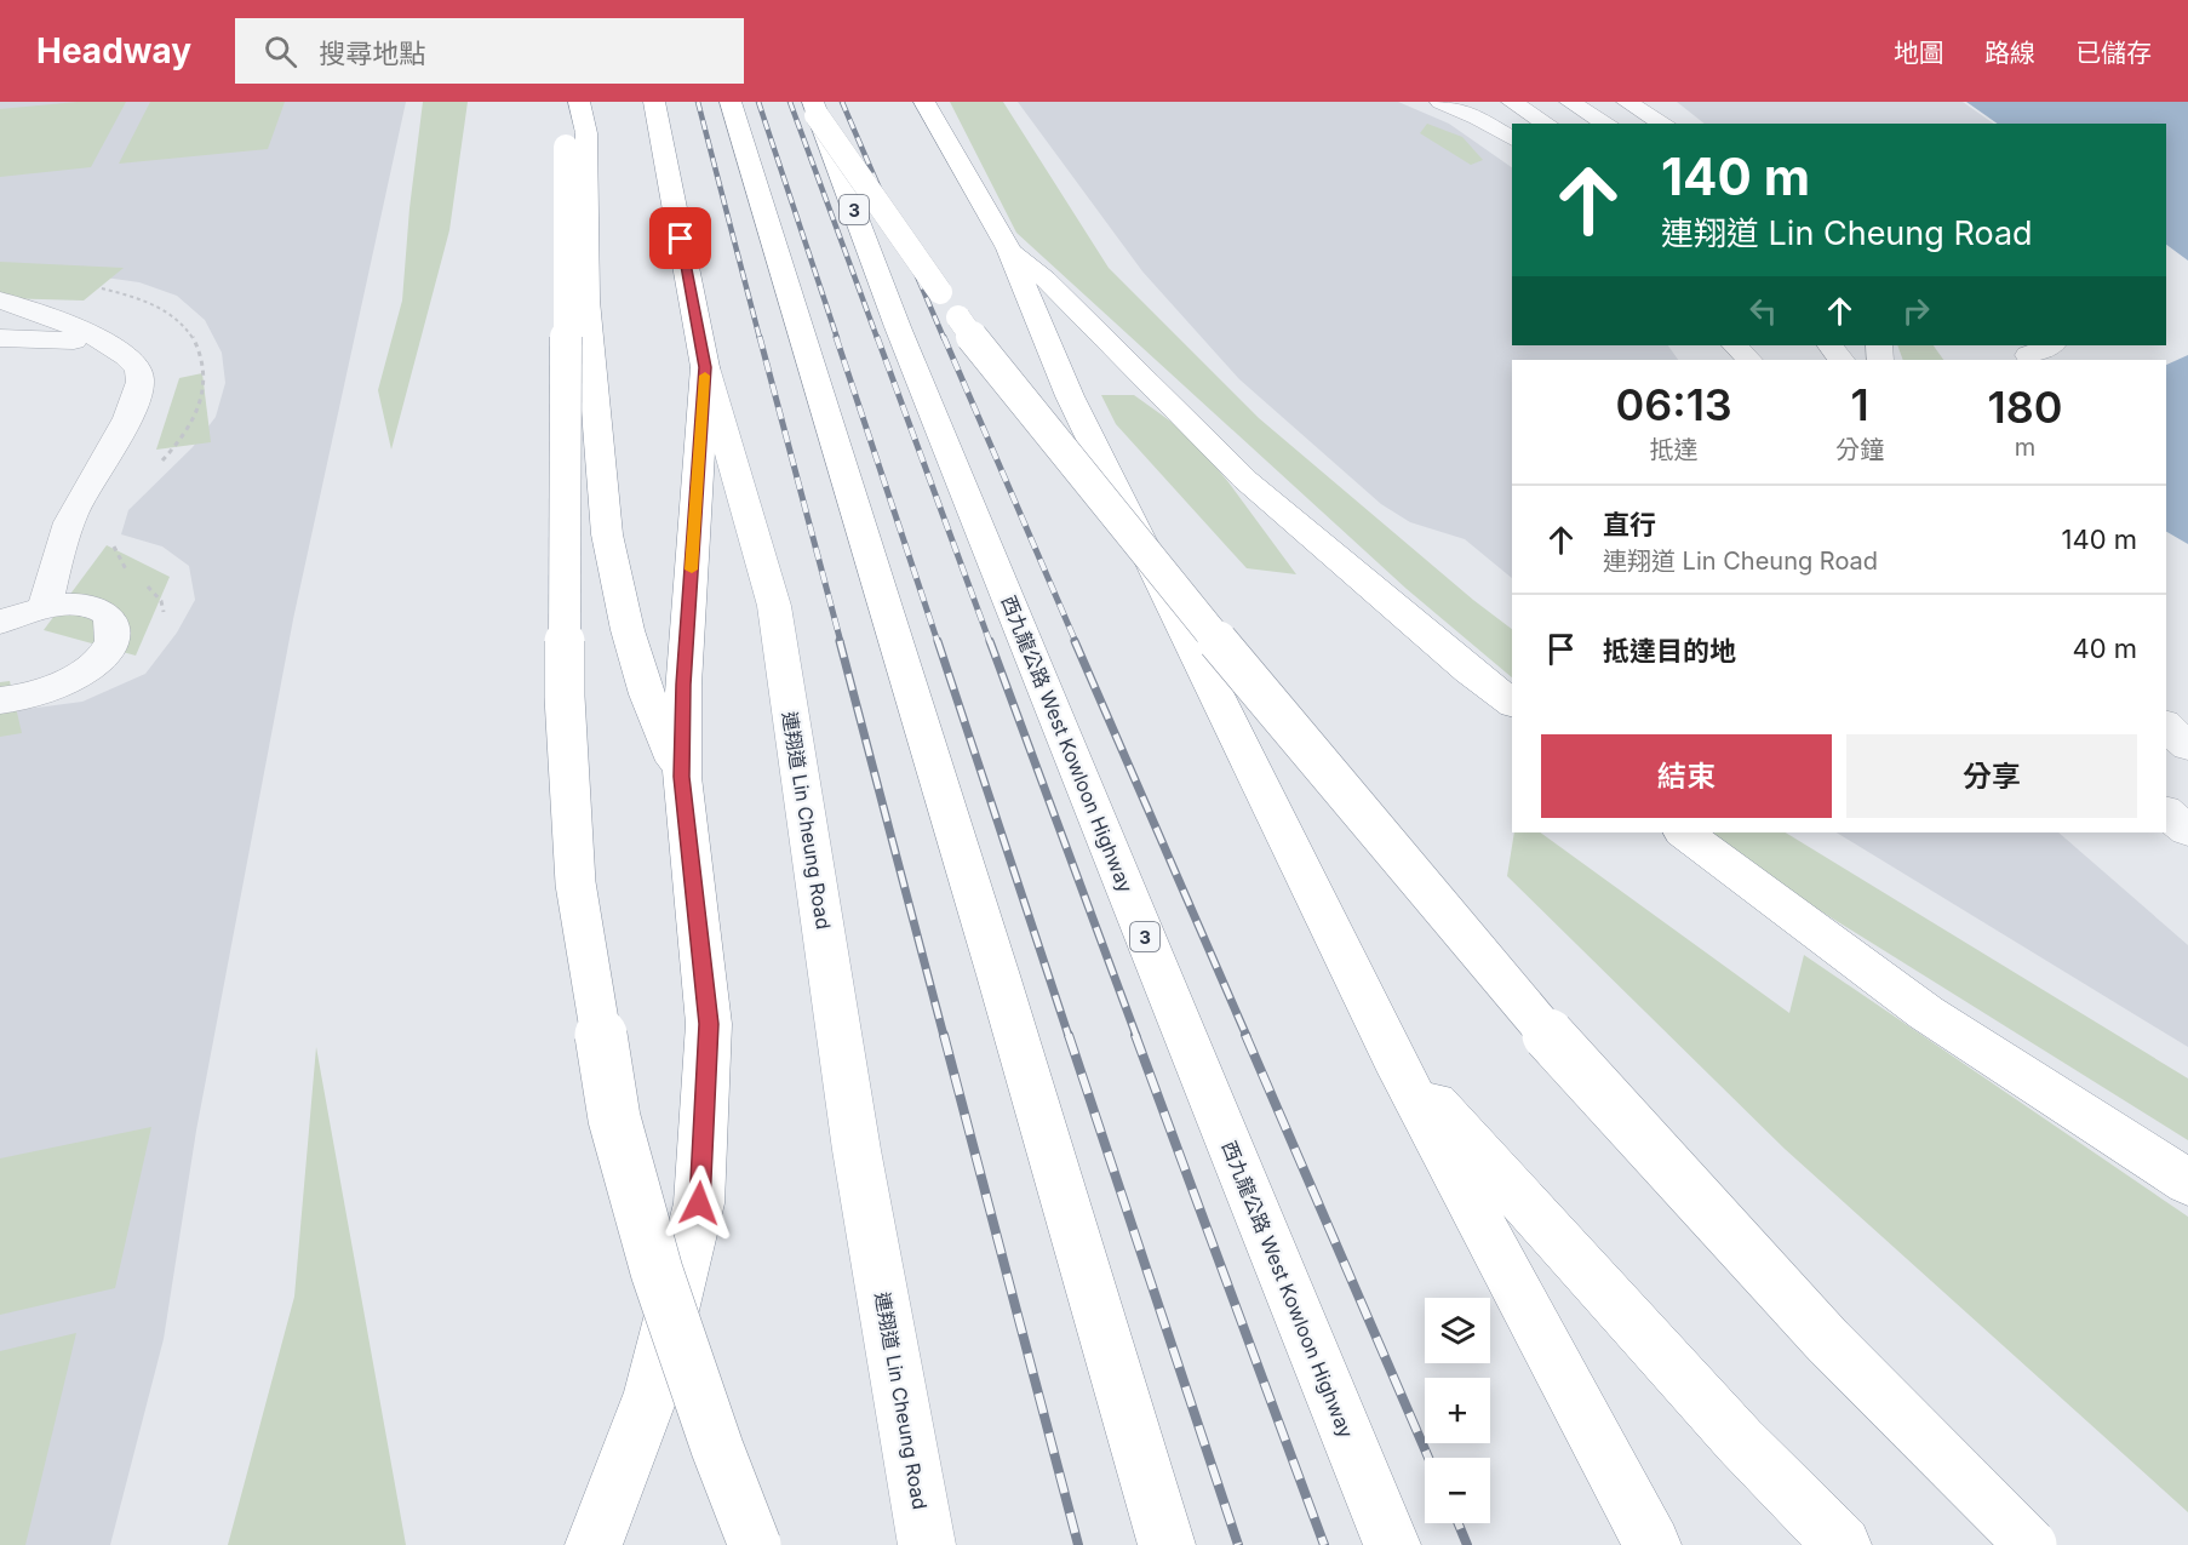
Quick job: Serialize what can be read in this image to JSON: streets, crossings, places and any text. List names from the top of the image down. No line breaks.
{"streets":{"main road":["3","西九龍公路 West Kowloon Highway","連翔道 Lin Cheung Road"]},"page":{"header":"Headway","search":"搜尋地點","nav":["地圖","路線","已儲存"],"turn":["140 m","連翔道 Lin Cheung Road"],"eta":["06:13","抵達","1","分鐘","180","m"],"list":[{"name":"直行","note":"連翔道 Lin Cheung Road","value":"140 m"},{"name":"抵達目的地","value":"40 m"}],"buttons":["結束","分享"],"map_buttons":["+","−"]}}
